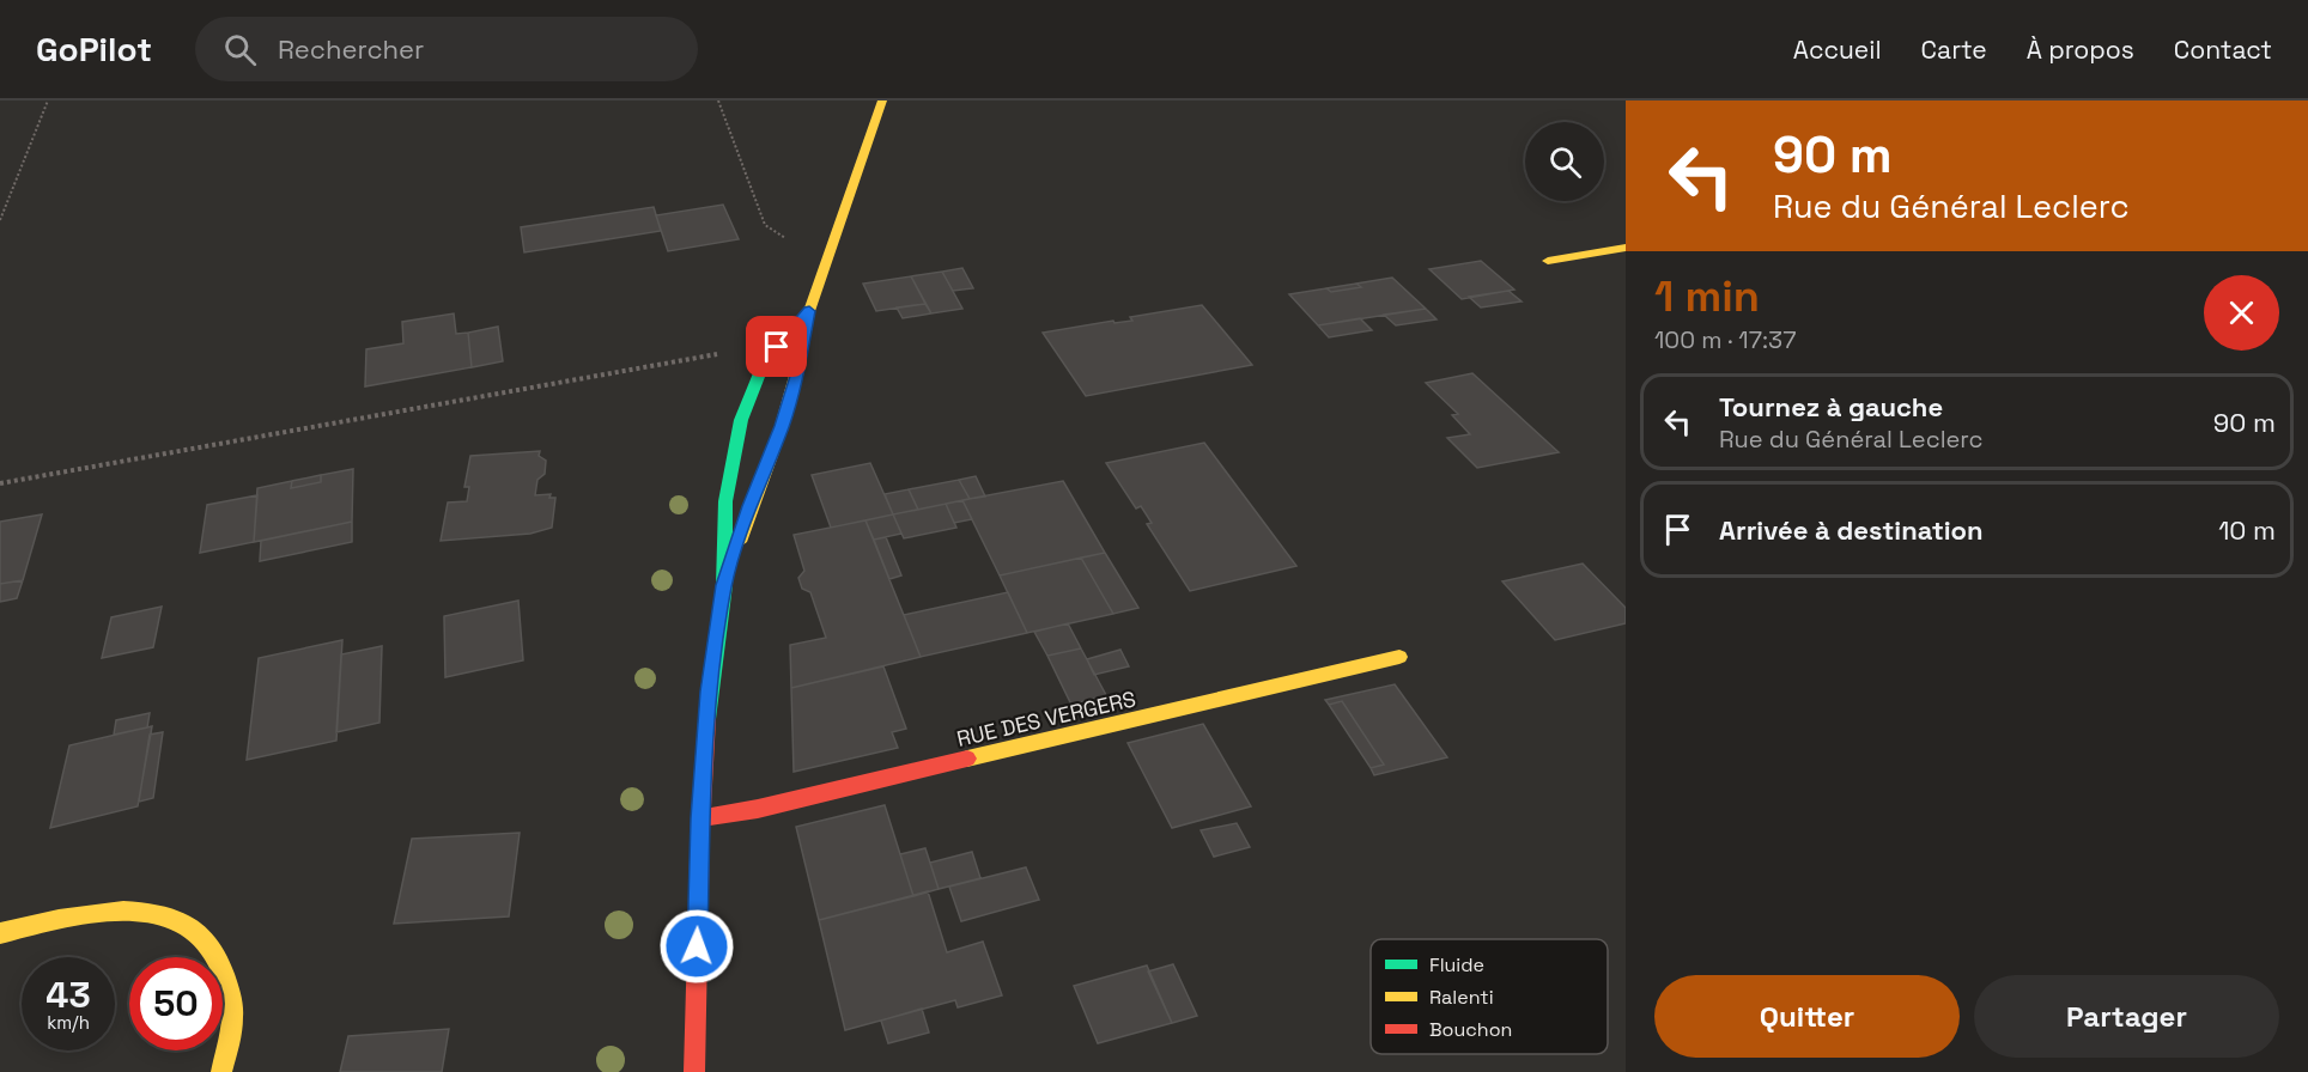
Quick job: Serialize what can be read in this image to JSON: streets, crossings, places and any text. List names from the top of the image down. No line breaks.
{"streets":{"main road":["RUE DES VERGERS"]},"legend":["Fluide","Ralenti","Bouchon"],"page":{"header":"GoPilot","search":"Rechercher","nav":["Accueil","Carte","À propos","Contact"],"turn":["90 m","Rue du Général Leclerc"],"heading":["1 min","100 m · 17:37"],"list":[{"name":"Tournez à gauche","note":"Rue du Général Leclerc","value":"90 m"},{"name":"Arrivée à destination","value":"10 m"}],"speed":"43 km/h","limit":"50","buttons":["Quitter","Partager"]}}
